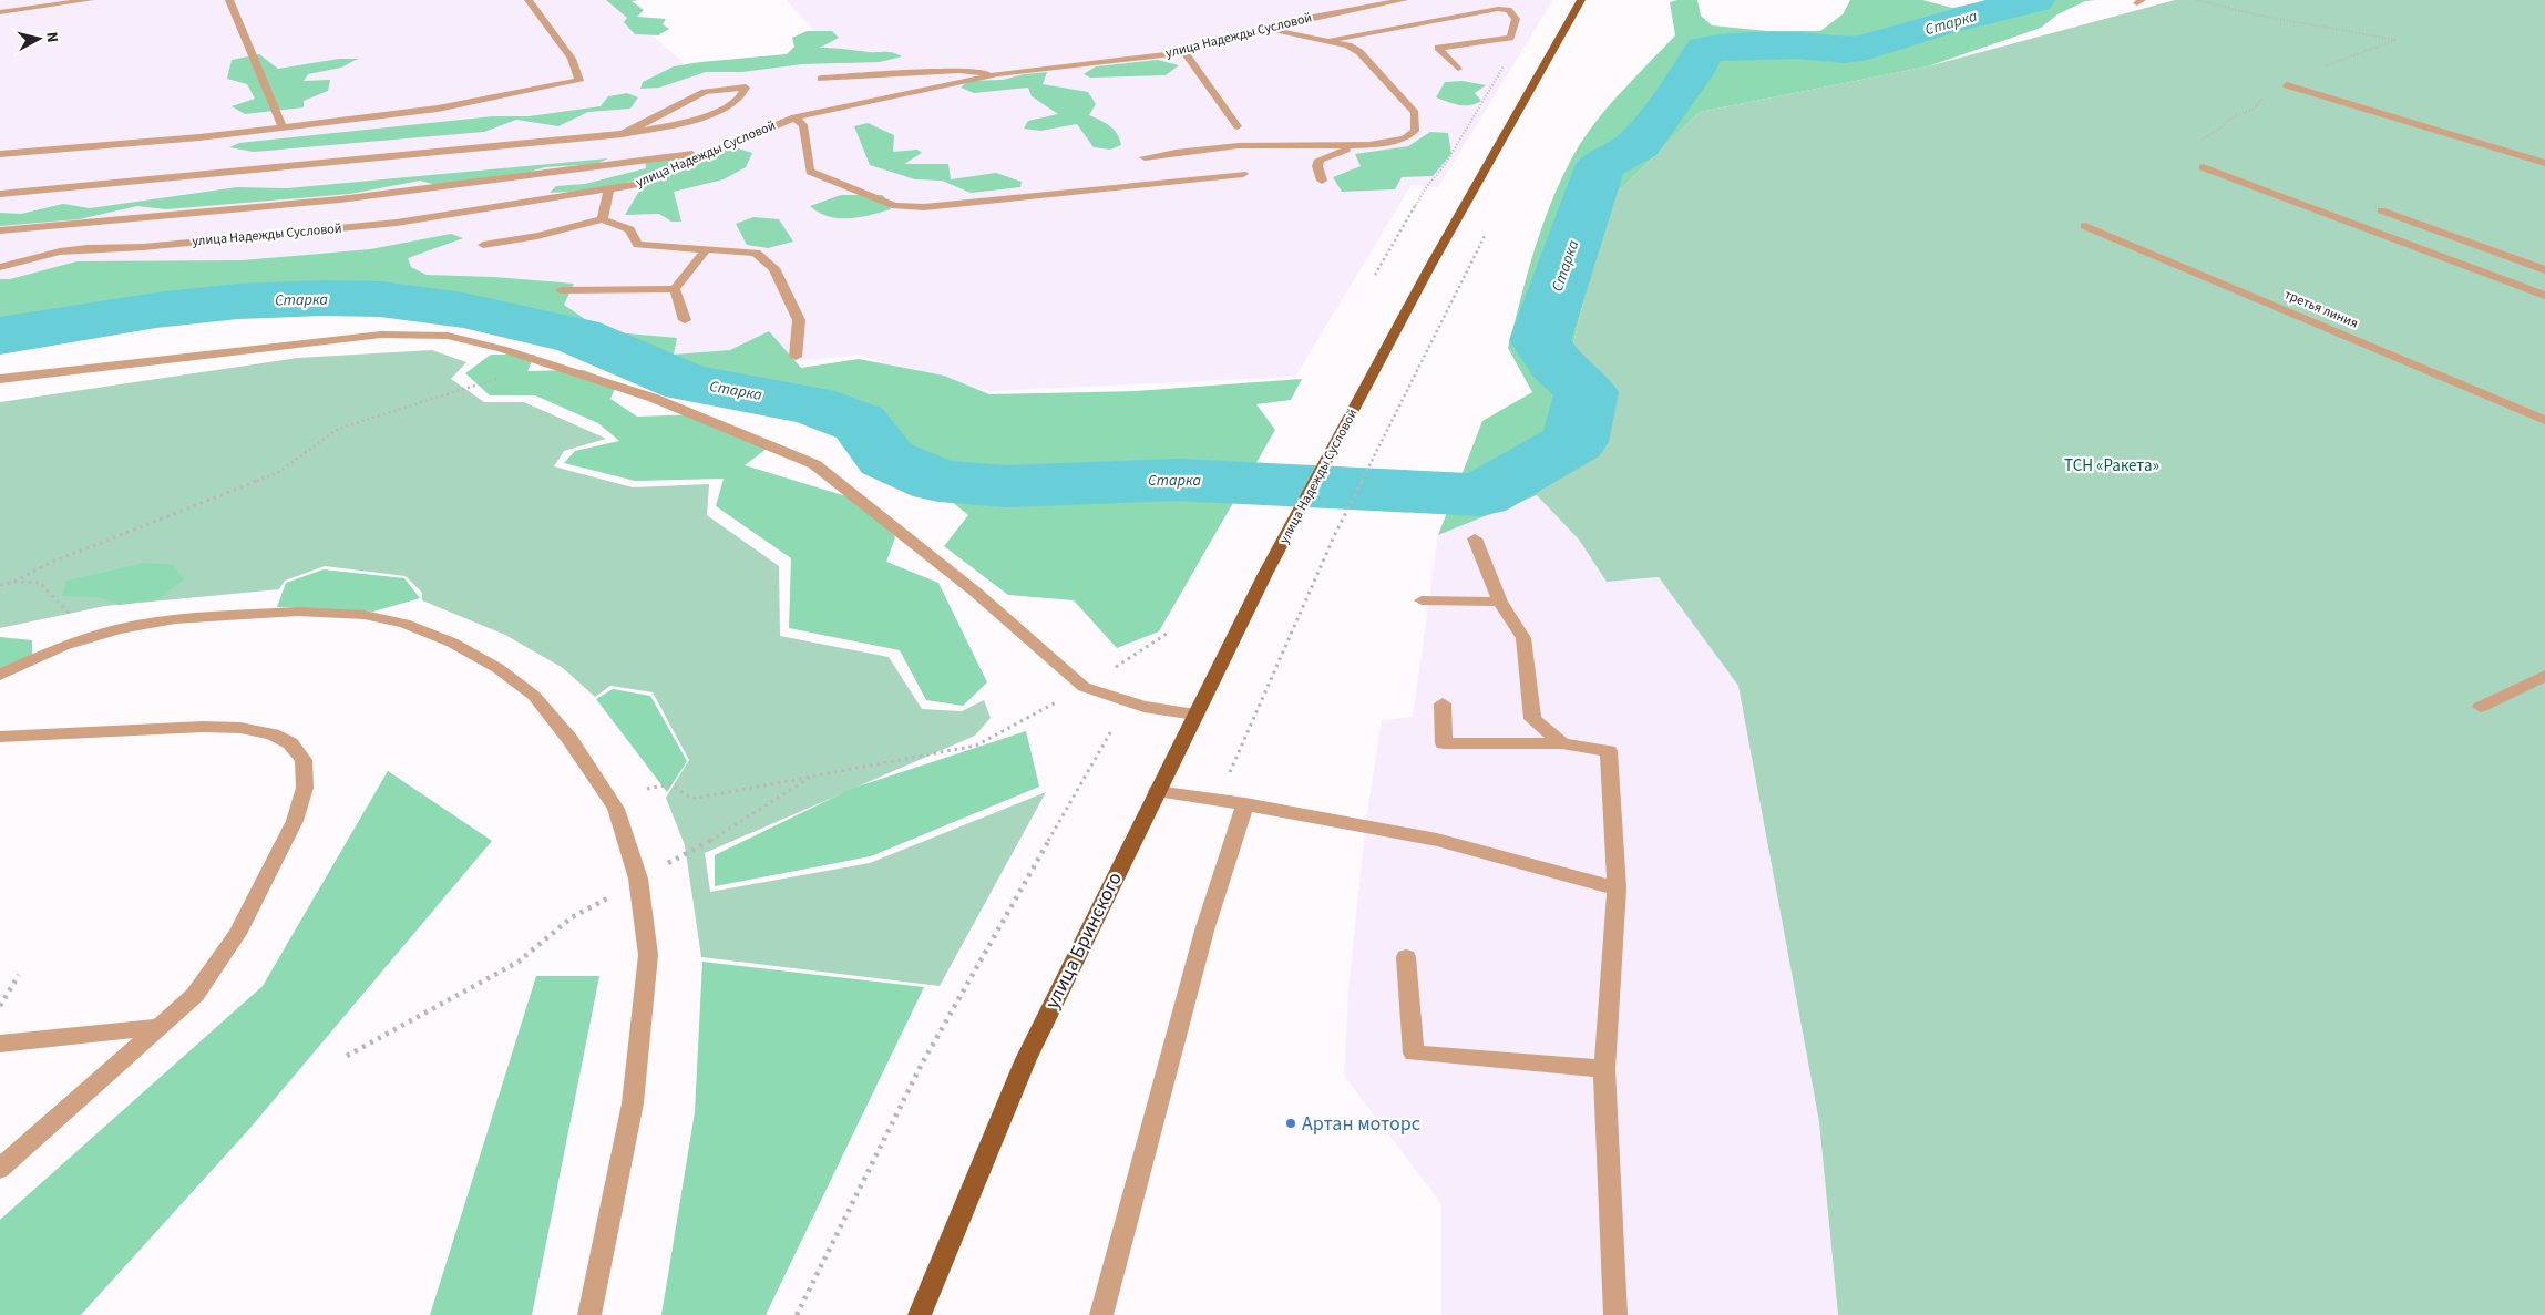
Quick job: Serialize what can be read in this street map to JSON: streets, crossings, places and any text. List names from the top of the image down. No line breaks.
{"streets":{"main road":["улица Надежды Сусловой","улица Бринского"],"street":["третья линия"]},"crossings":[["улица Надежды Сусловой","улица Бринского"]],"water":["Старка"],"parks":["ТСН «Ракета»"],"places":["Артан моторс"],"north":"right"}
